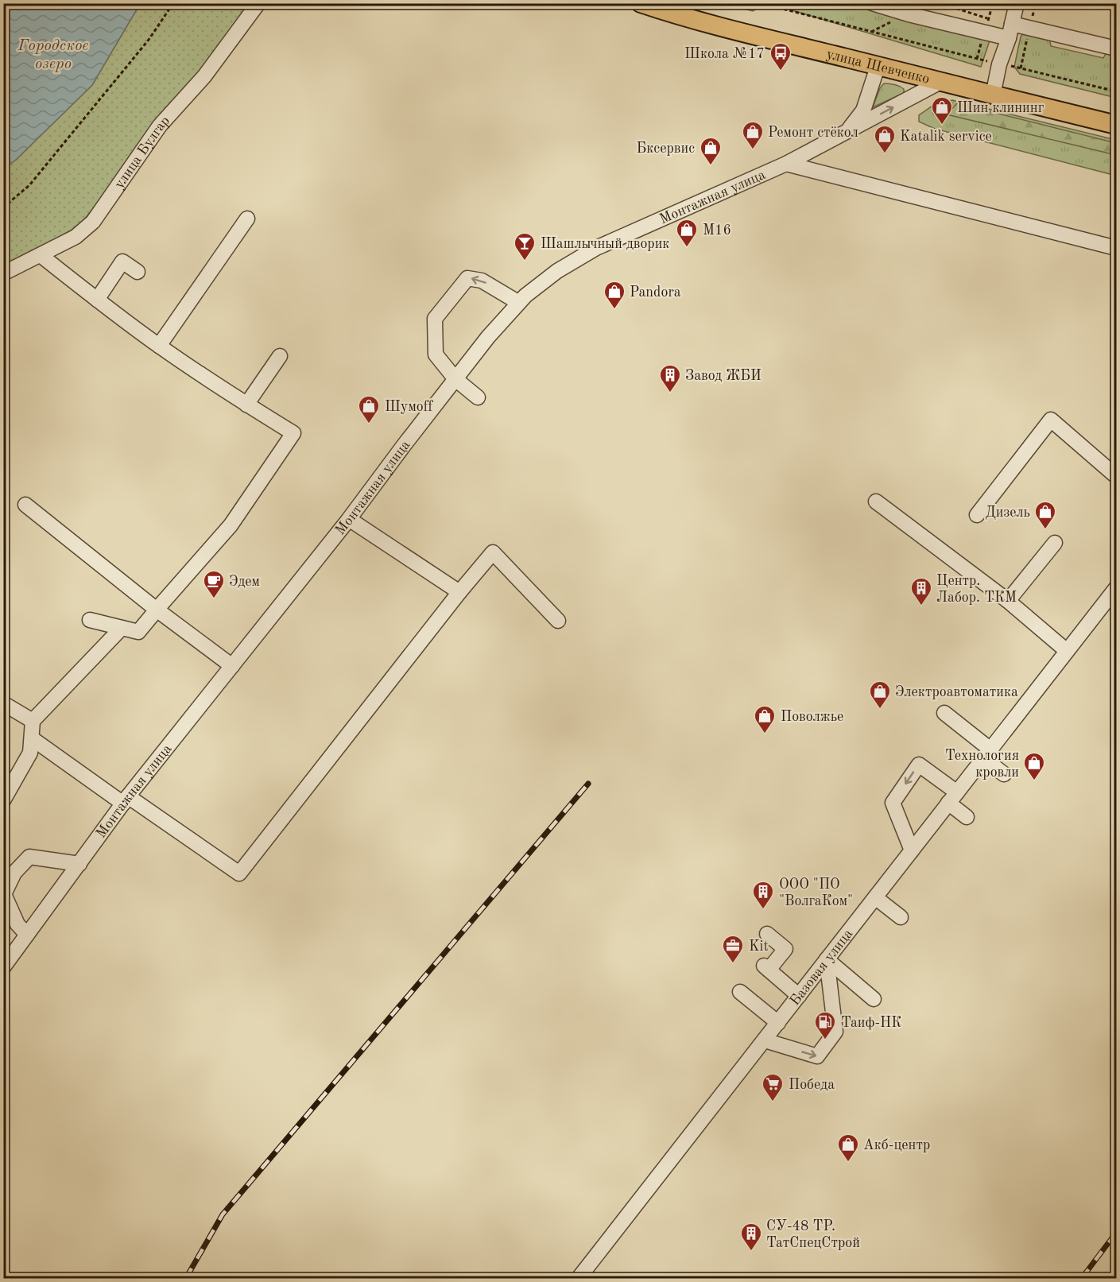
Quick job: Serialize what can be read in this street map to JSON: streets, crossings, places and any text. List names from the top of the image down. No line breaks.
{"streets":{"main road":["улица Шевченко"],"street":["улица Булгар","Монтажная улица","Базовая улица"]},"crossings":[["улица Шевченко","Монтажная улица"]],"water":["Городское озеро"],"places":{"bus stop":["Школа №17"],"shop":["Шин клининг","Ремонт стёкол","Katalik service","Бксервис","М16","Pandora","Шумоff","Дизель","Электроавтоматика","Поволжье","Технология кровли","Акб-центр"],"bar":["Шашлычный дворик"],"building":["Завод ЖБИ","Центр. Лабор. ТКМ","ООО \"ПО \"ВолгаКом\"","СУ-48 ТР. ТатСпецСтрой"],"cafe":["Эдем"],"office":["Kit"],"fuel station":["Таиф-НК"],"supermarket":["Победа"]}}
